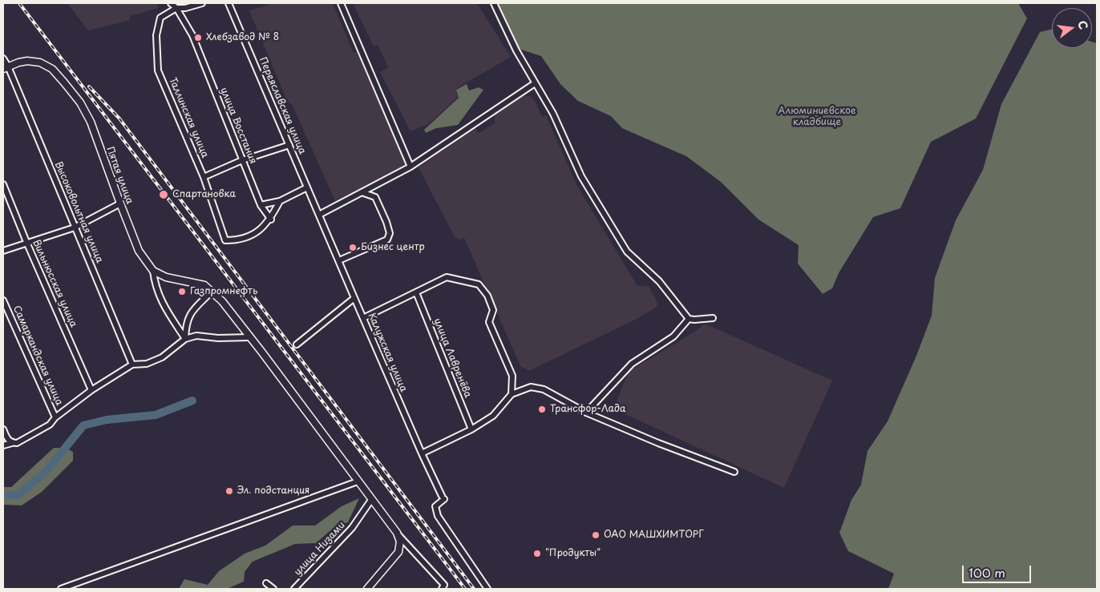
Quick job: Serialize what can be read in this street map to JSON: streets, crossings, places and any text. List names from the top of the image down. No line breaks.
{"streets":{"street":["Переяславская улица","Таллинская улица","улица Восстания","Пятая улица","Высоковольтная улица","Вильнюсская улица","Калужская улица","Самаркандская улица","улица Лавренёва","улица Низами"]},"crossings":[["Переяславская улица","Калужская улица"],["Таллинская улица","улица Восстания"],["Пятая улица","Высоковольтная улица"]],"parks":["Алюминиевское кладбище"],"places":["Хлебзавод № 8","Спартановка","Бизнес центр","Газпромнефть","Трансфор-Лада","Эл. подстанция","ОАО МАШХИМТОРГ","\"Продукты\""],"scale_bar":"100 m","north":"right"}
